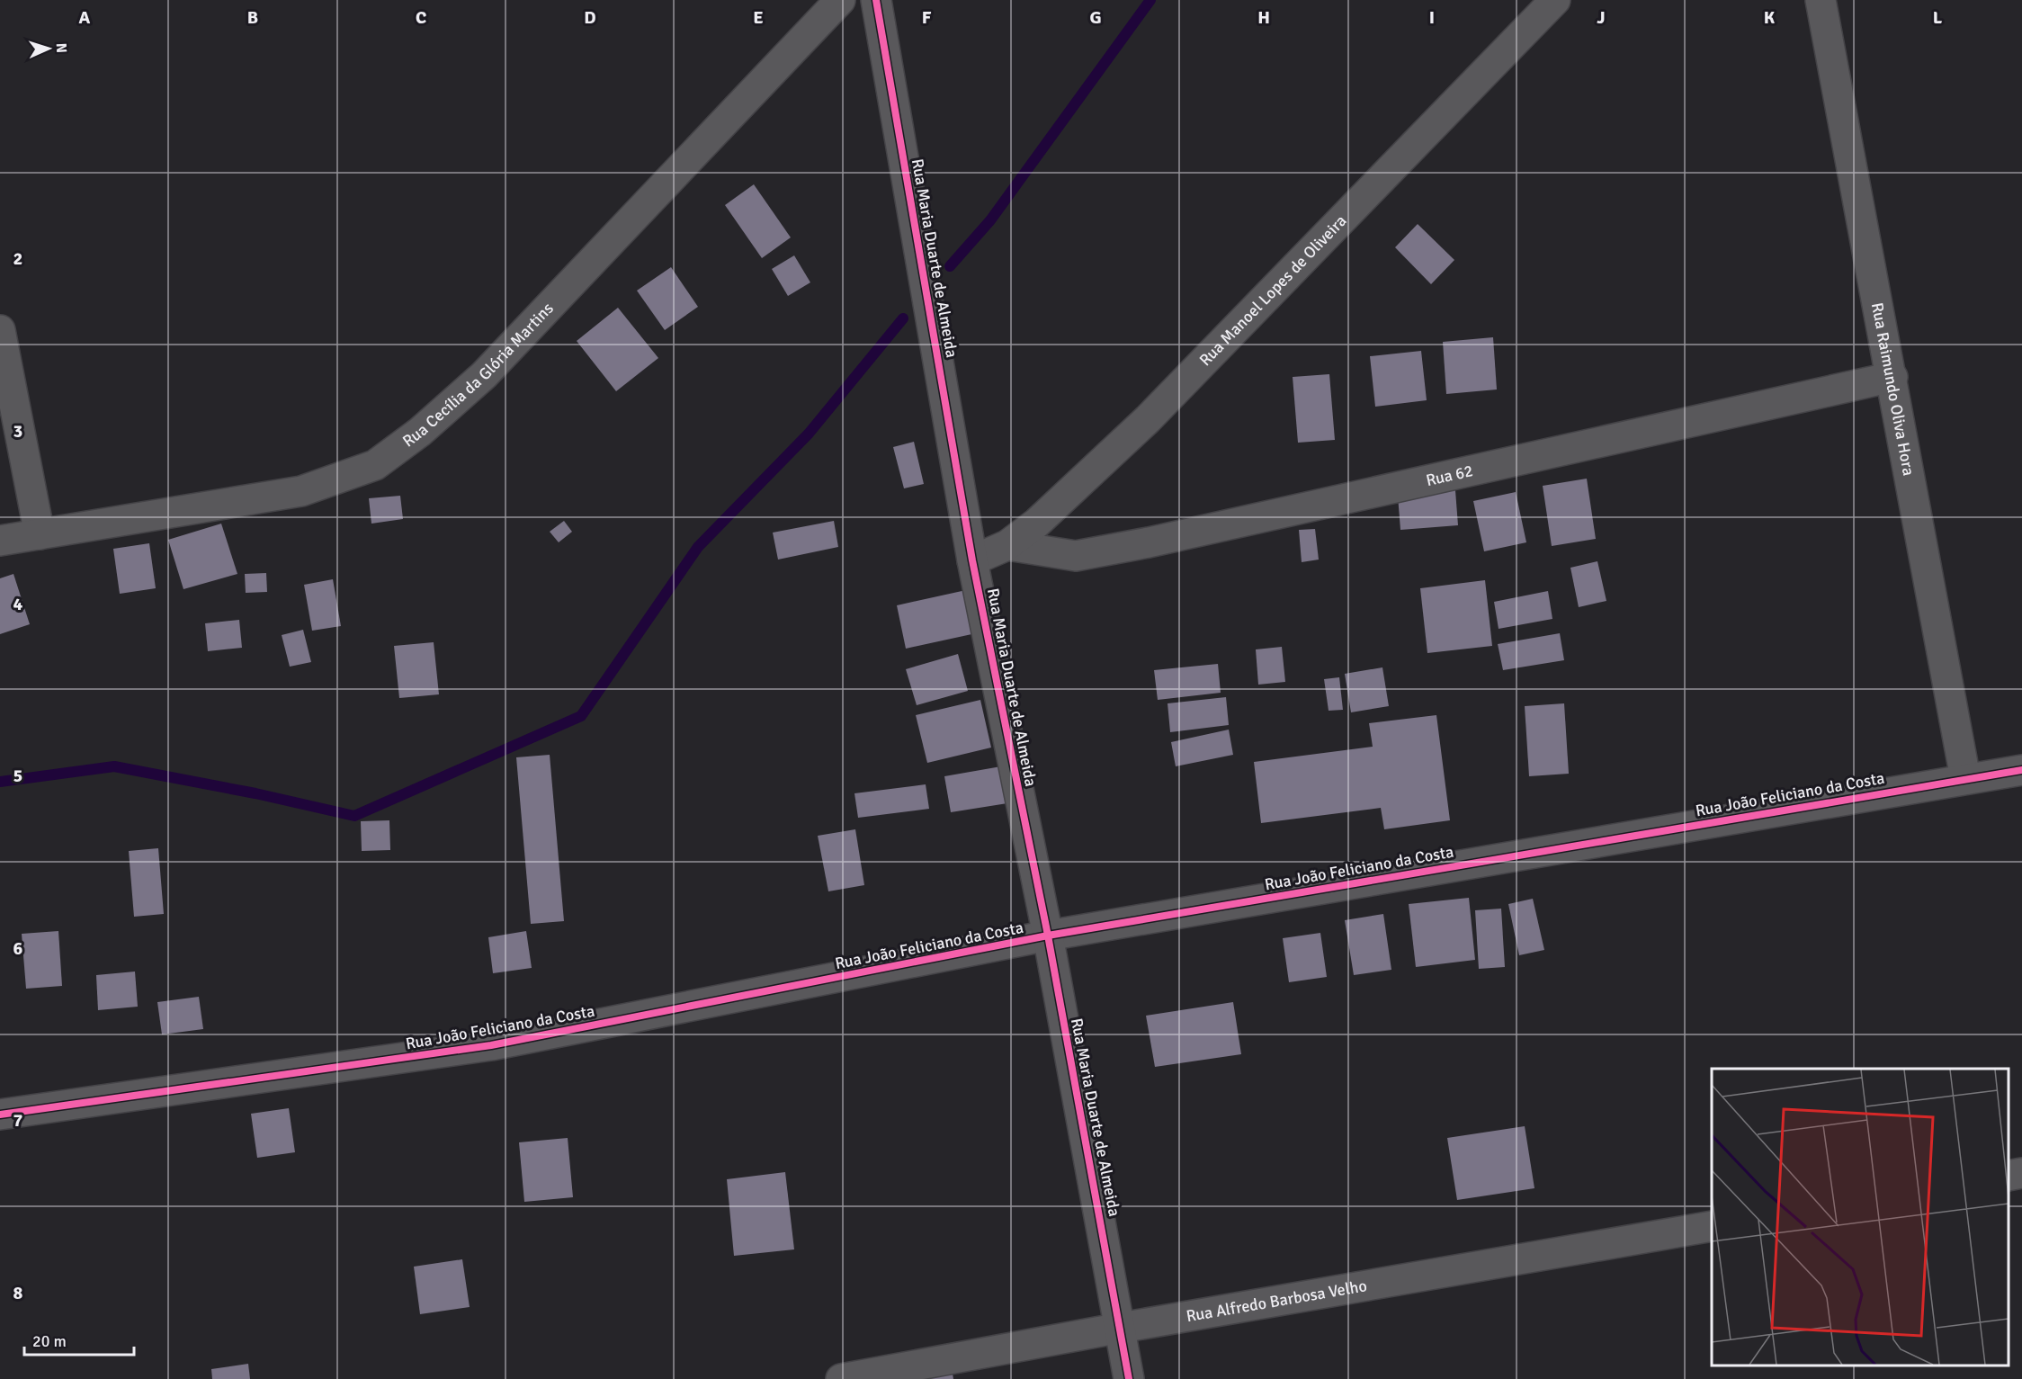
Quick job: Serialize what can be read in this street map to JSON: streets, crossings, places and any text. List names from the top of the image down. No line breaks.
{"streets":{"street":["Rua Maria Duarte de Almeida","Rua Manoel Lopes de Oliveira","Rua Cecília da Glória Martins","Rua Raimundo Oliva Hora","Rua 62","Rua João Feliciano da Costa","Rua Alfredo Barbosa Velho"]},"crossings":[["Rua Maria Duarte de Almeida","Rua Manoel Lopes de Oliveira"],["Rua Maria Duarte de Almeida","Rua João Feliciano da Costa"],["Rua Maria Duarte de Almeida","Rua Alfredo Barbosa Velho"],["Rua Manoel Lopes de Oliveira","Rua 62"],["Rua Raimundo Oliva Hora","Rua 62"],["Rua Raimundo Oliva Hora","Rua João Feliciano da Costa"]],"scale_bar":"20 m","north":"right","grid":{"columns":["A","B","C","D","E","F","G","H","I","J","K","L"],"rows":["2","3","4","5","6","7","8"]}}
